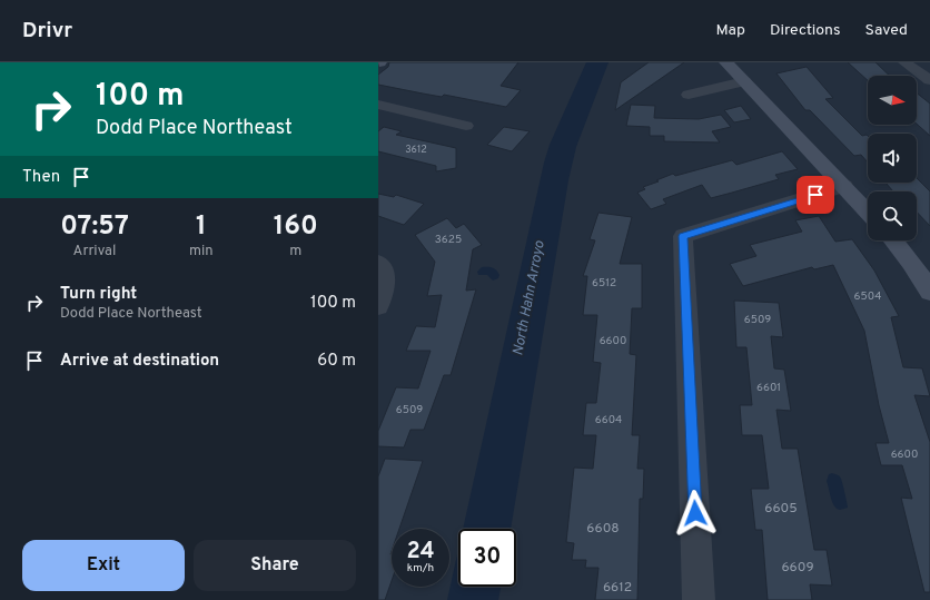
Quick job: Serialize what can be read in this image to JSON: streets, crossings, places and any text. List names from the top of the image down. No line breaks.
{"water":["North Hahn Arroyo"],"house_numbers":["3612","3625","6512","6504","6509","6600","6601","6509","6604","6600","6605","6608","6609","6612"],"north":"right","page":{"header":"Drivr","nav":["Map","Directions","Saved"],"turn":["100 m","Dodd Place Northeast"],"then":"Then","eta":["07:57","Arrival","1","min","160","m"],"list":[{"name":"Turn right","note":"Dodd Place Northeast","value":"100 m"},{"name":"Arrive at destination","value":"60 m"}],"speed":"24 km/h","limit":"30","buttons":["Exit","Share"]}}
